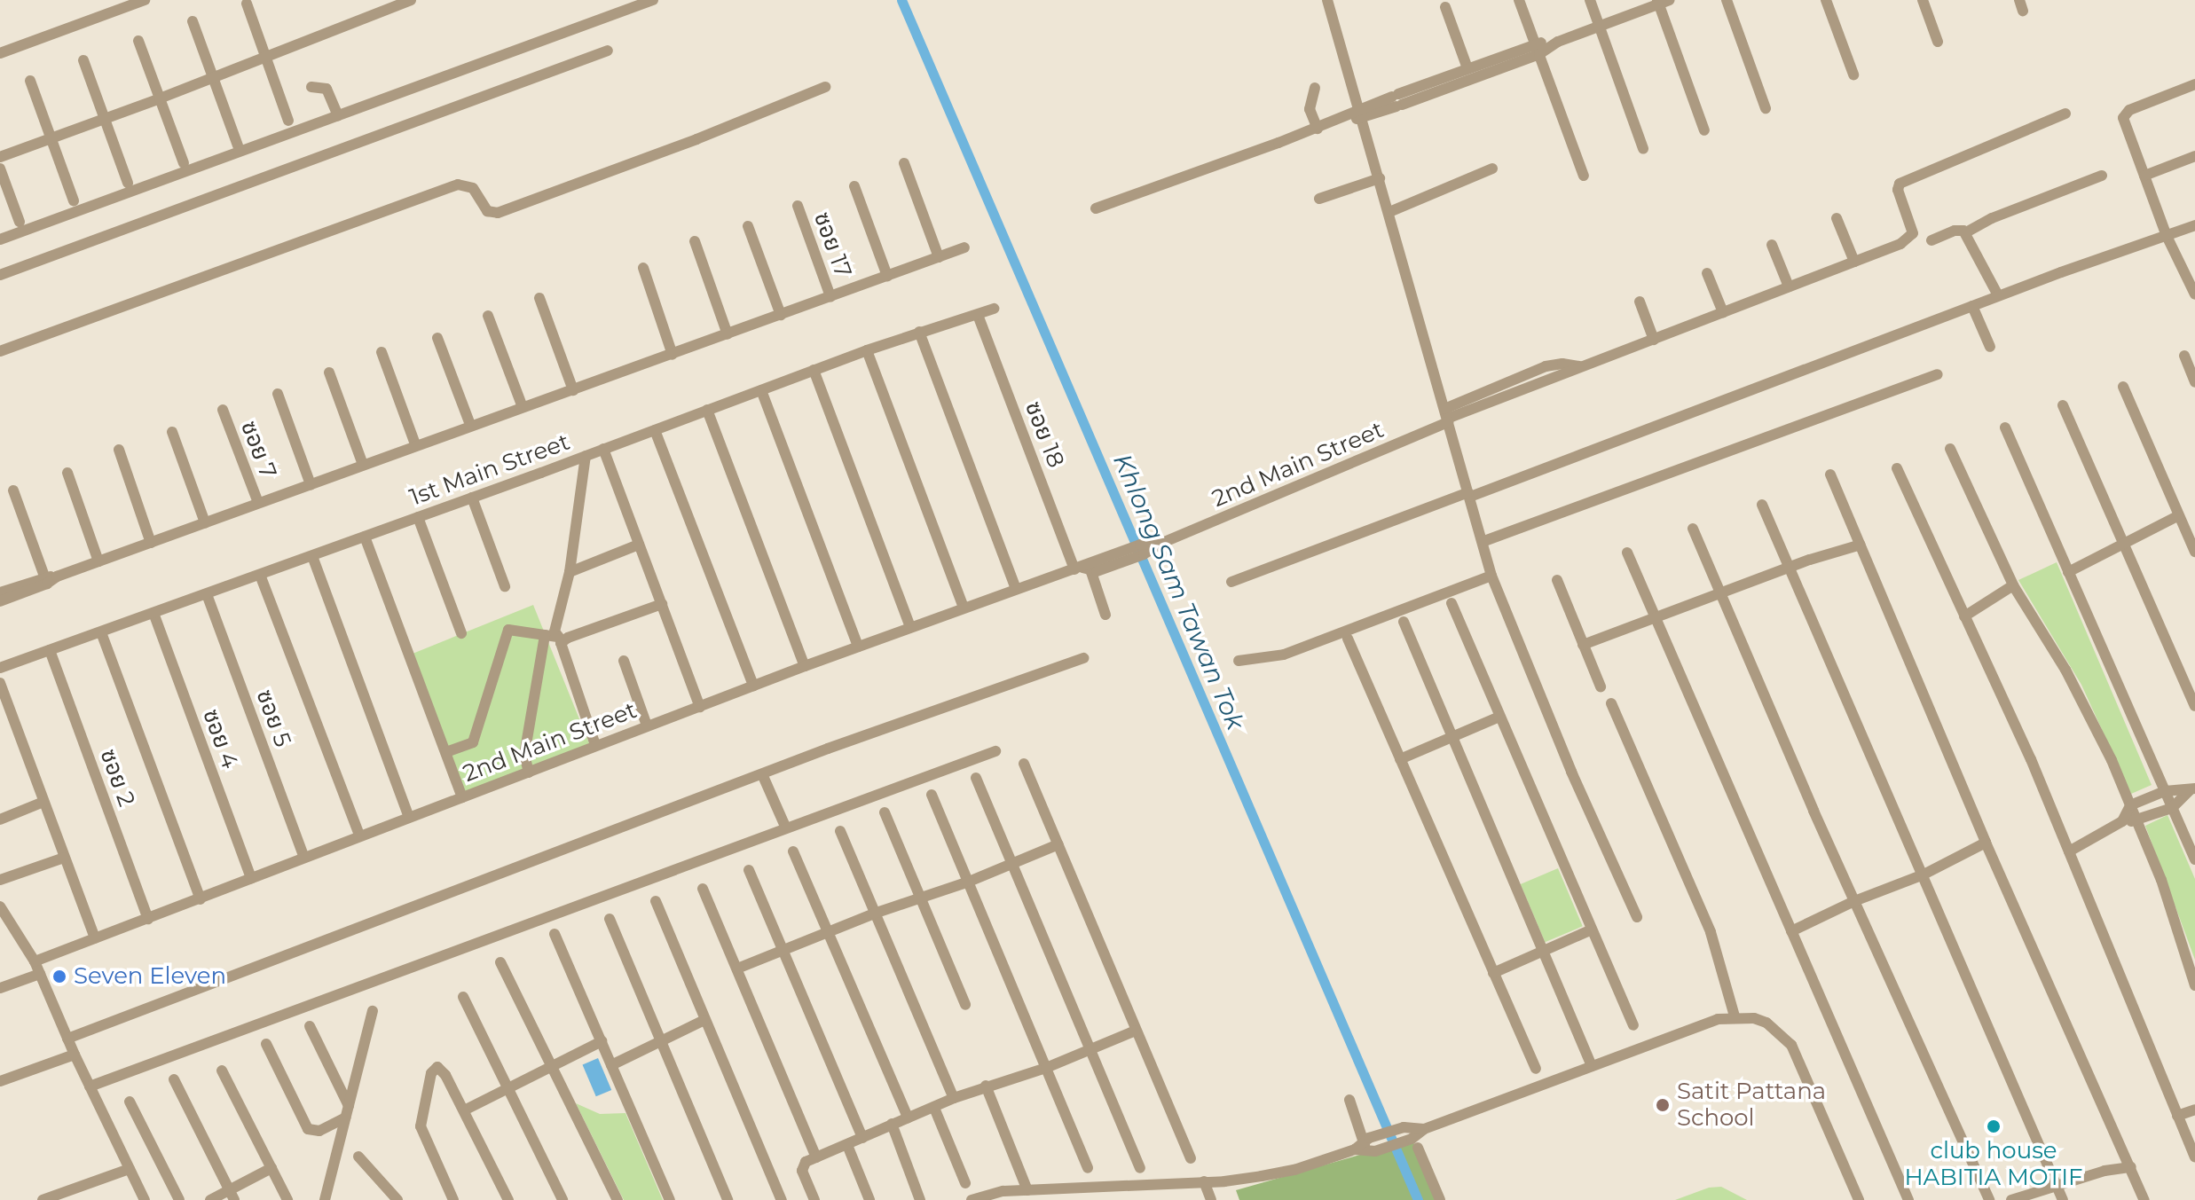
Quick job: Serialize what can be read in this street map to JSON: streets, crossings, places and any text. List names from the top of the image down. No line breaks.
{"streets":{"street":["ซอย 17","ซอย 18","ซอย 7","2nd Main Street","1st Main Street","ซอย 5","ซอย 4","ซอย 2"]},"crossings":[["ซอย 18","2nd Main Street"],["ซอย 18","1st Main Street"],["2nd Main Street","ซอย 5"],["2nd Main Street","ซอย 4"],["2nd Main Street","ซอย 2"],["1st Main Street","ซอย 5"],["1st Main Street","ซอย 4"],["1st Main Street","ซอย 2"]],"water":["Khlong Sam Tawan Tok"],"places":["Seven Eleven","Satit Pattana School","club house HABITIA MOTIF"]}
